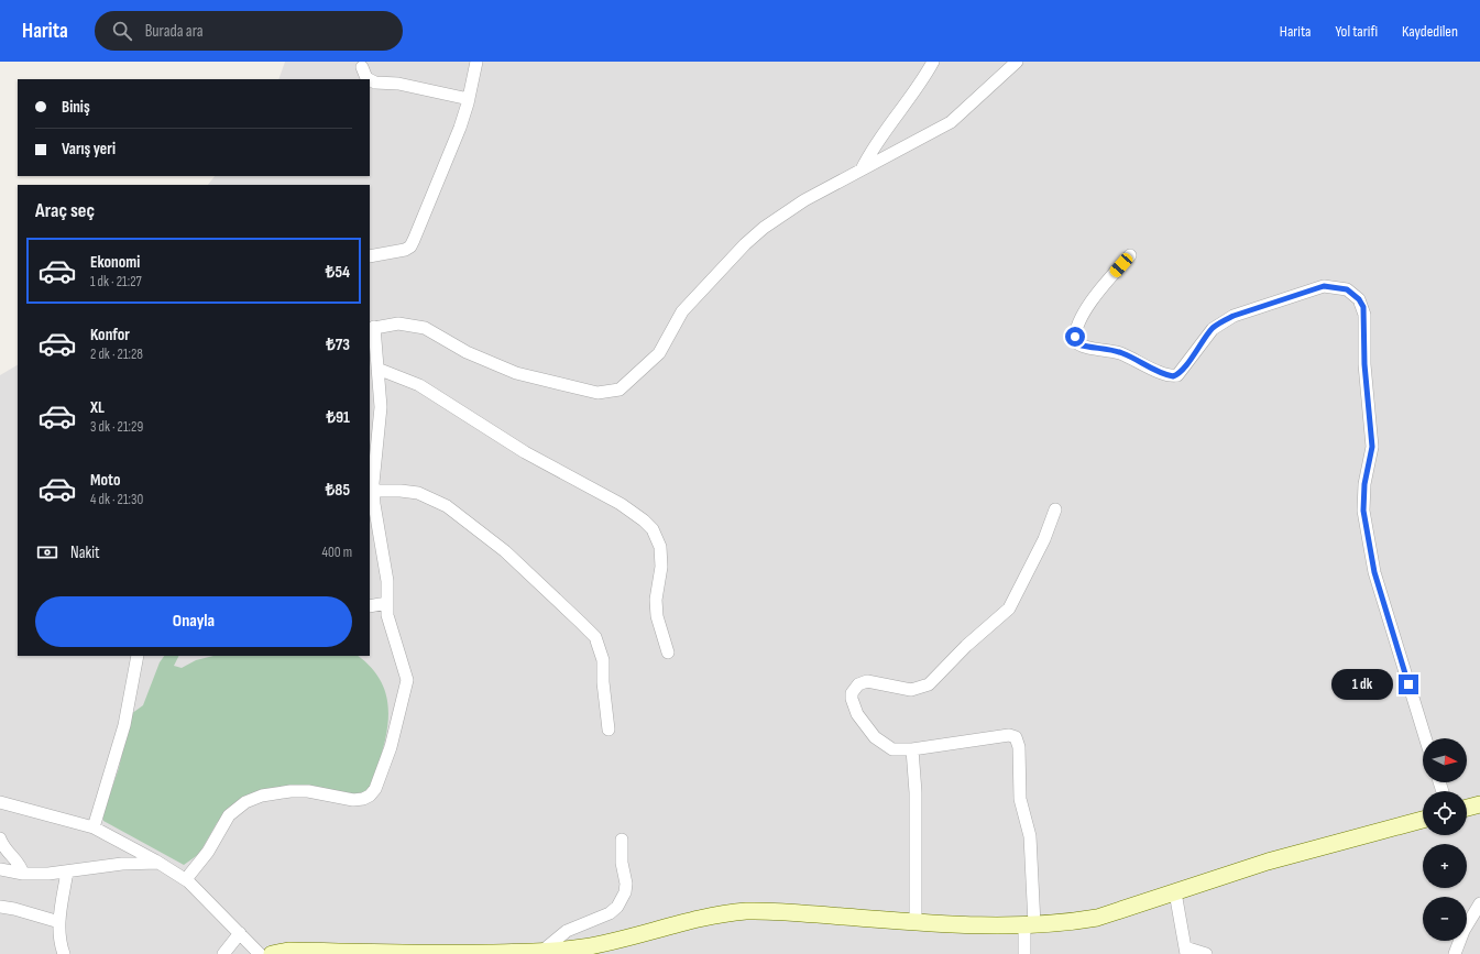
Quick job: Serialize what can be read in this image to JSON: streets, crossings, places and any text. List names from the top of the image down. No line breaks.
{"north":"right","page":{"header":"Harita","search":"Burada ara","nav":["Harita","Yol tarifi","Kaydedilen"],"banner":["Biniş","Varış yeri"],"heading":"Araç seç","list":[{"name":"Ekonomi","note":"1 dk · 21:27","value":"₺54"},{"name":"Konfor","note":"2 dk · 21:28","value":"₺73"},{"name":"XL","note":"3 dk · 21:29","value":"₺91"},{"name":"Moto","note":"4 dk · 21:30","value":"₺85"}],"pay":["Nakit","400 m"],"buttons":"Onayla","bubble":"1 dk","map_buttons":["+","−"]}}
